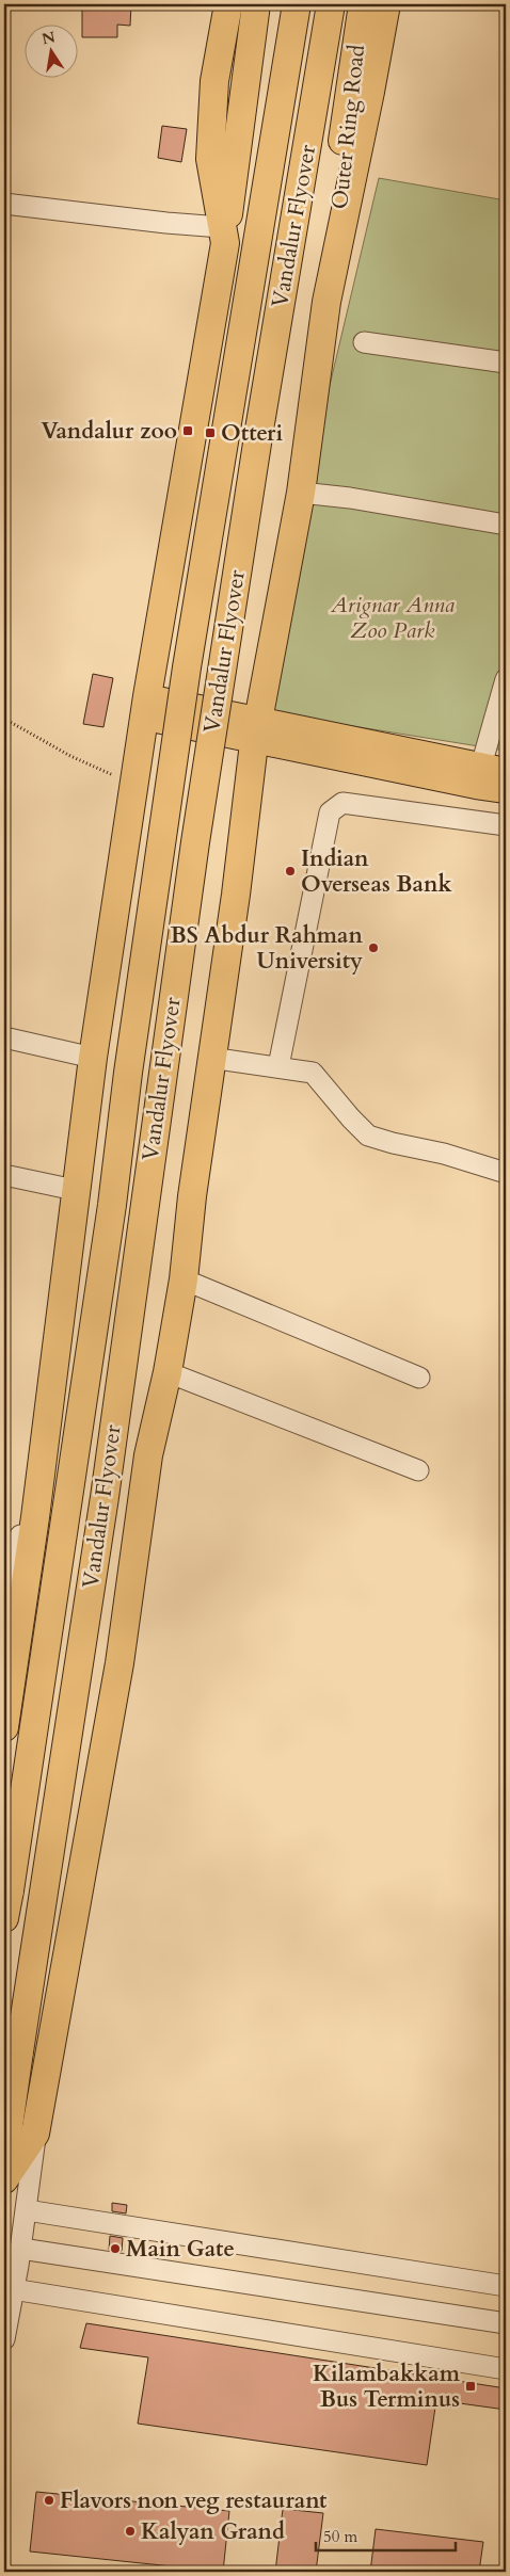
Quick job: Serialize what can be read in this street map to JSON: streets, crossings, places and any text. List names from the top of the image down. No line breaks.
{"streets":{"highway":["Outer Ring Road","Vandalur Flyover"]},"parks":["Arignar Anna Zoo Park"],"places":{"transit":["Vandalur zoo","Otteri","Kilambakkam Bus Terminus"],"other":["Indian Overseas Bank","BS Abdur Rahman University","Main Gate","Flavors non veg restaurant","Kalyan Grand"]},"scale_bar":"50 m","north":"top"}
